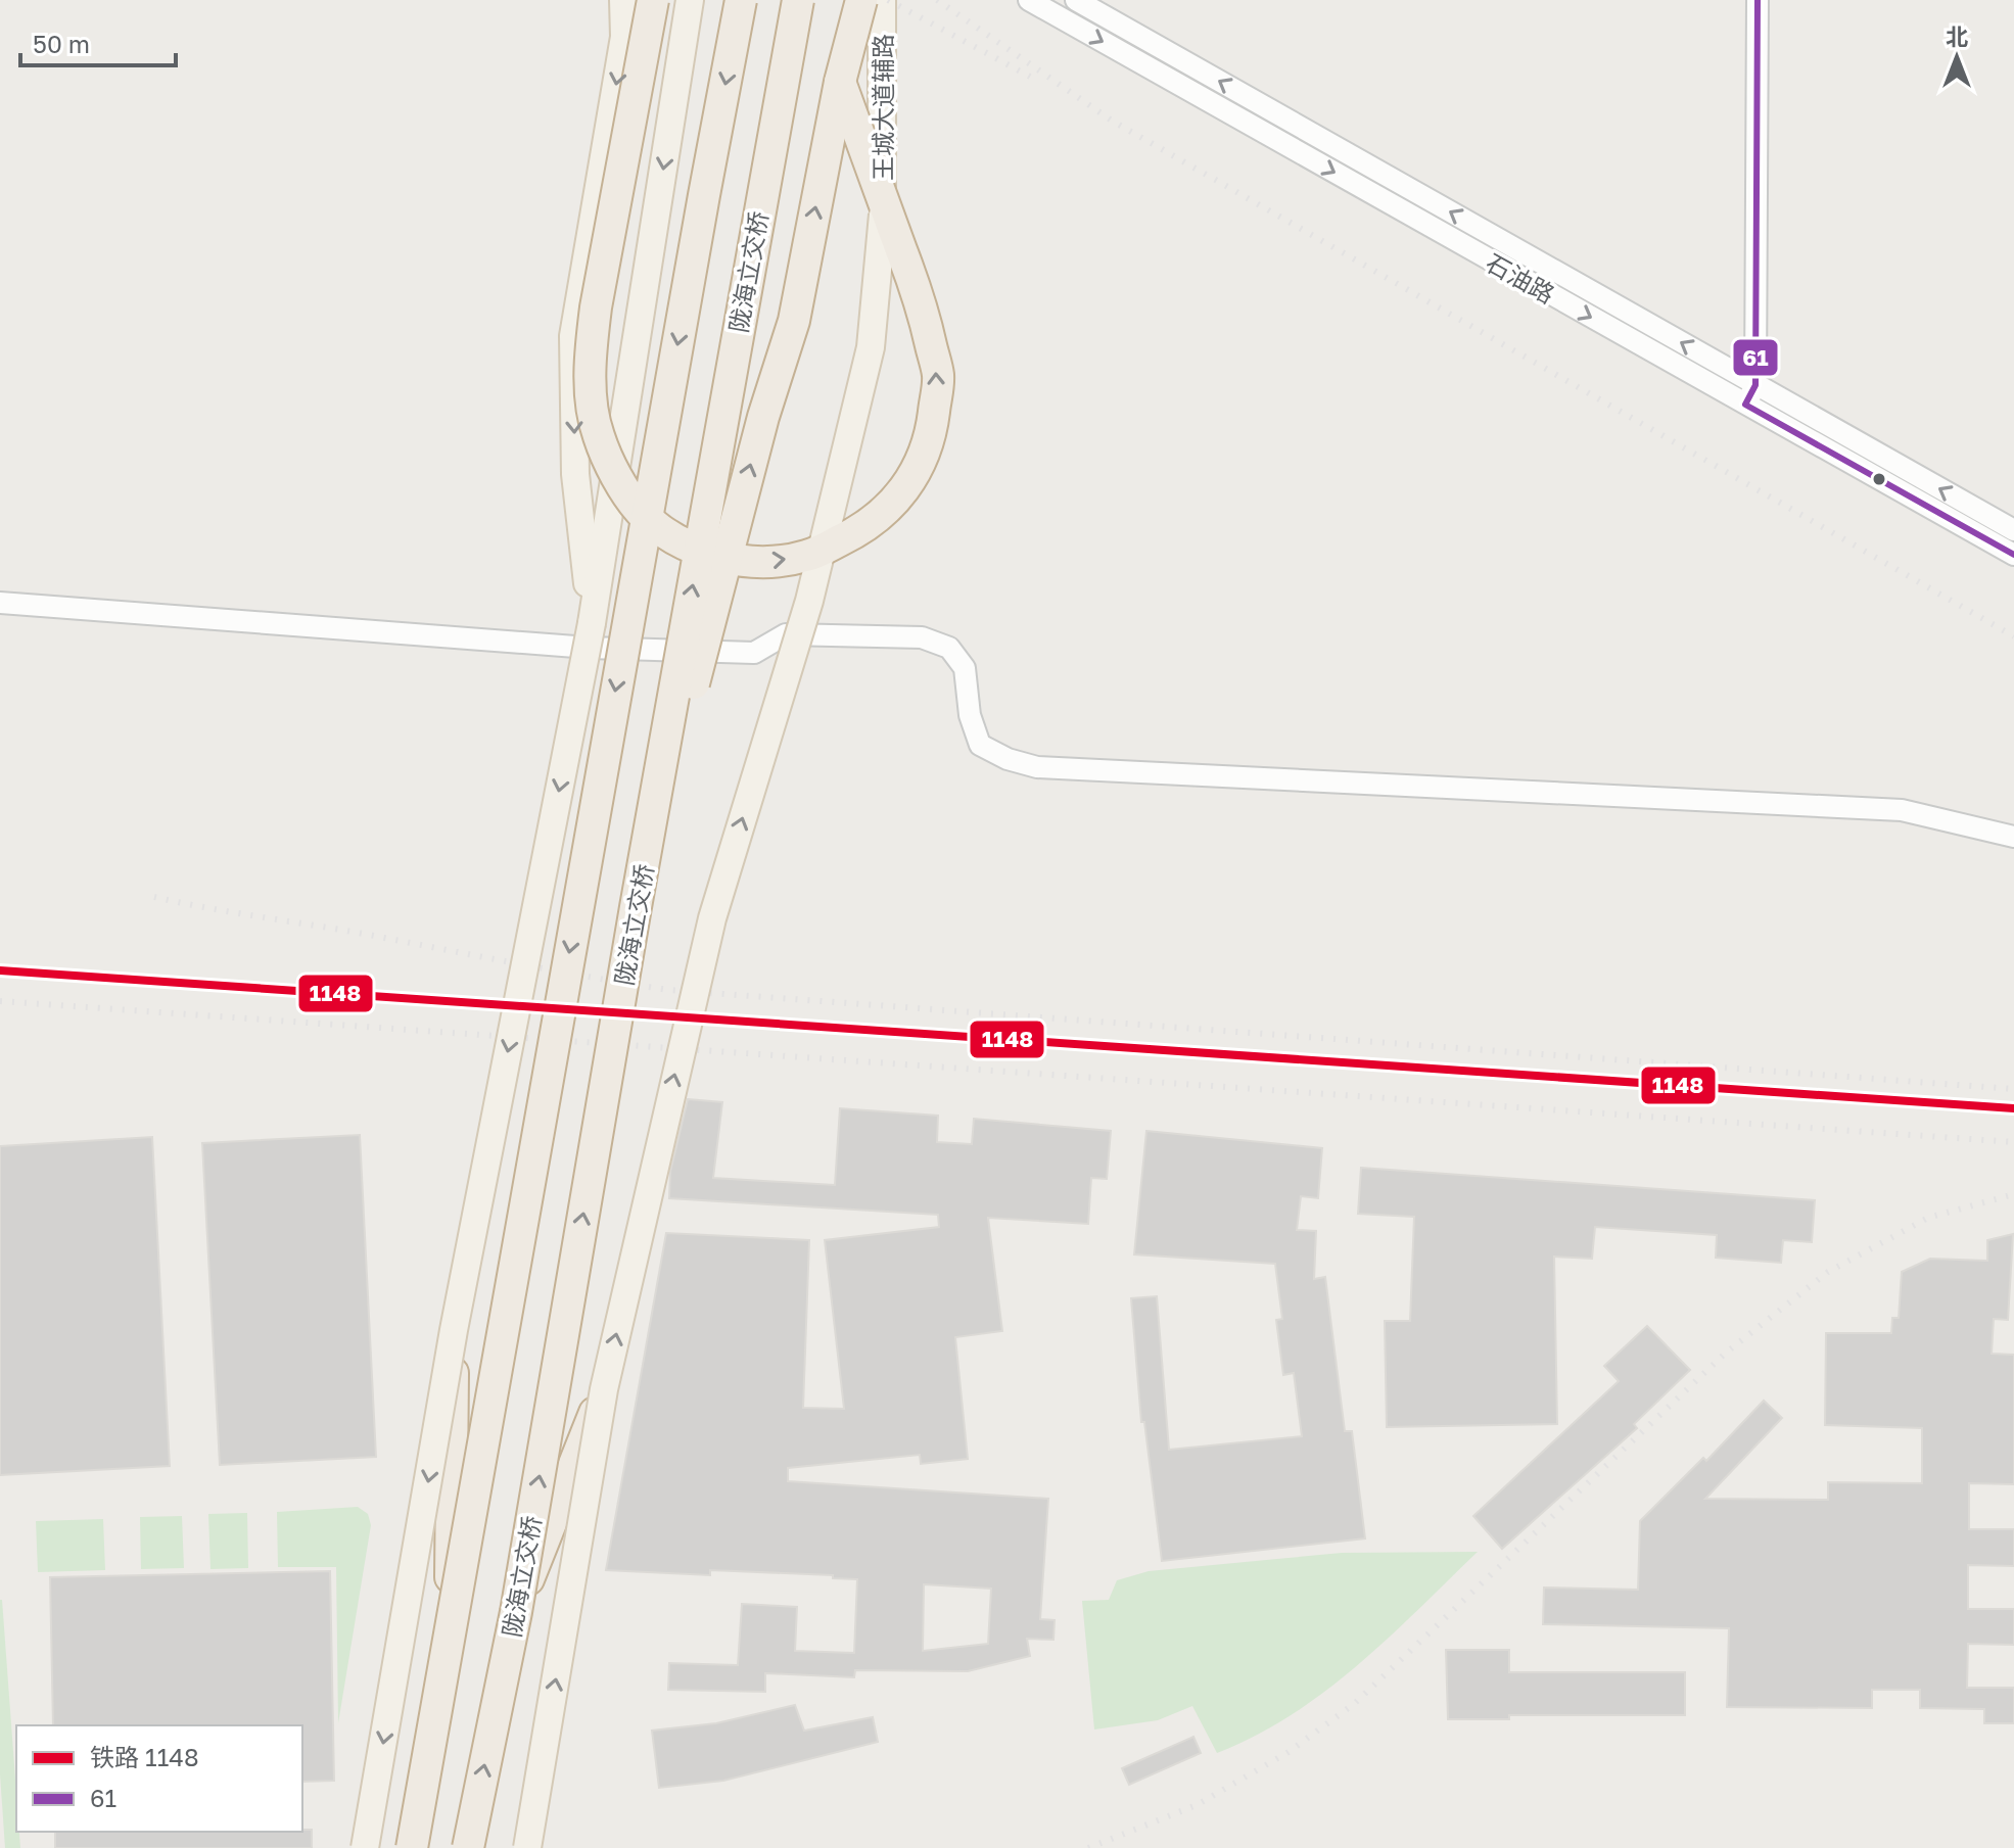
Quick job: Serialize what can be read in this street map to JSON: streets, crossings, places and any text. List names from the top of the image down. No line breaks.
{"streets":{"highway":["陇海立交桥"],"main road":["王城大道辅路"],"street":["石油路"]},"lines":["transit line 61","rail line 1148"],"legend":["铁路 1148","61"],"scale_bar":"50 m","north":"top"}
